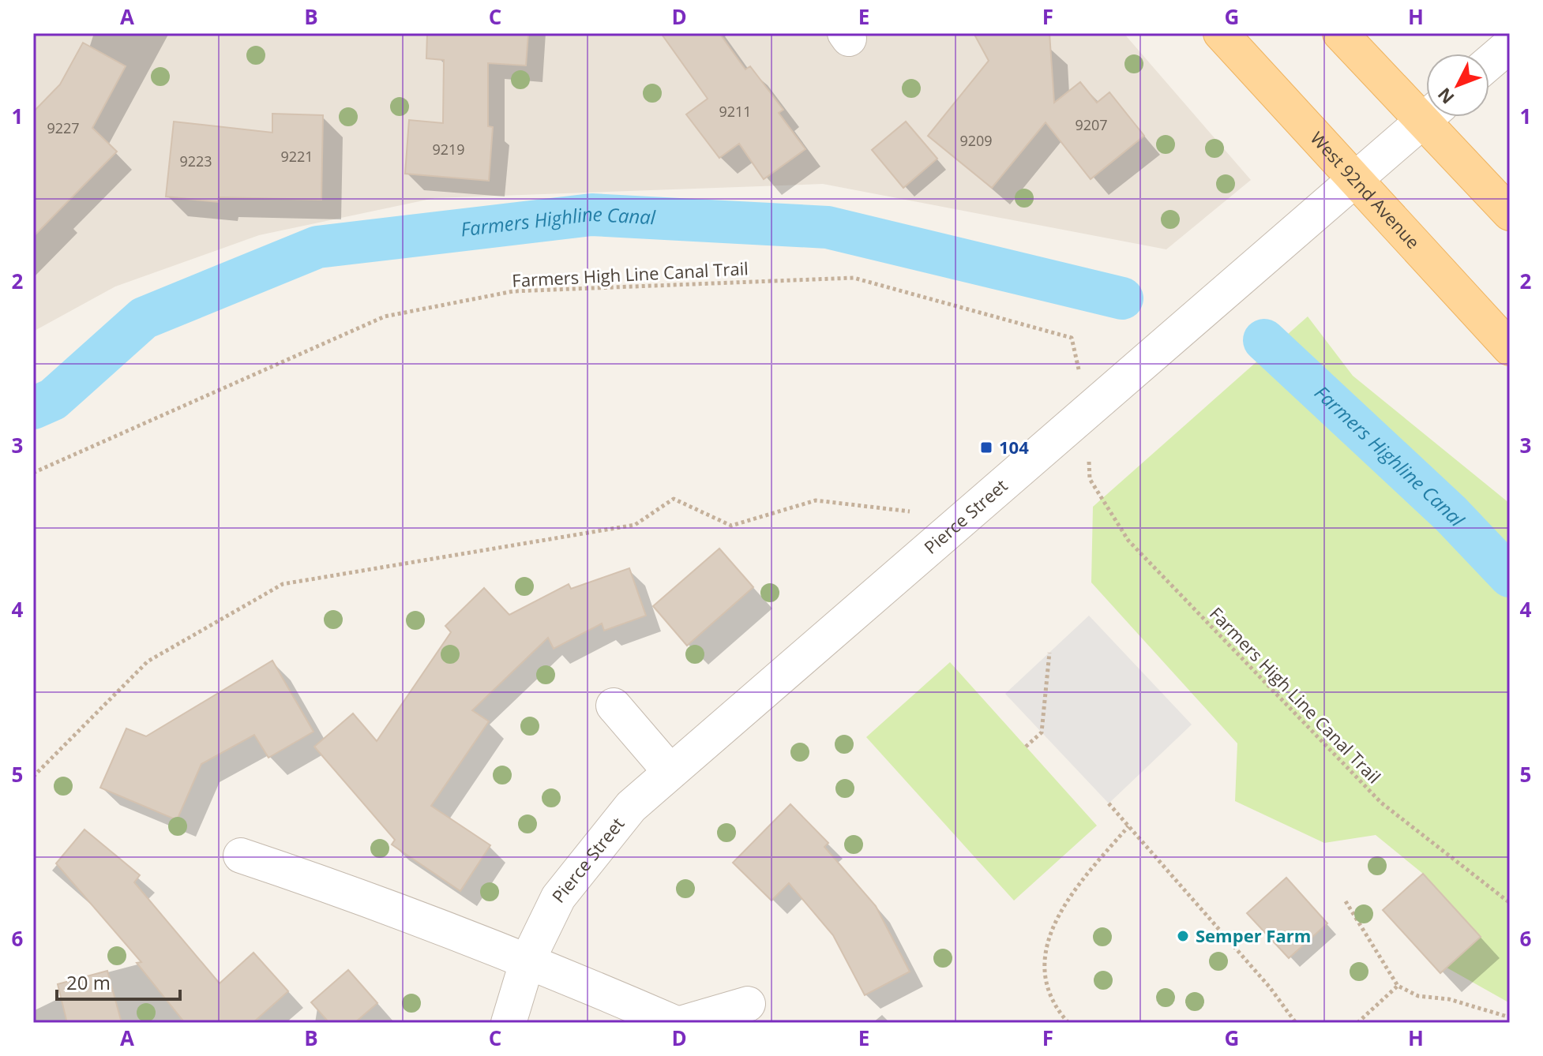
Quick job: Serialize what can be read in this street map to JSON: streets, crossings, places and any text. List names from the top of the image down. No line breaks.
{"streets":{"main road":["West 92nd Avenue"],"street":["Pierce Street"],"path":["Farmers High Line Canal Trail"]},"crossings":[["West 92nd Avenue","Pierce Street"]],"water":["Farmers Highline Canal"],"places":{"transit":["104"],"other":["Semper Farm"]},"house_numbers":["9211","9207","9227","9209","9219","9221","9223"],"scale_bar":"20 m","north":"bottom left","grid":{"columns":["A","B","C","D","E","F","G","H"],"rows":["1","2","3","4","5","6"]}}
